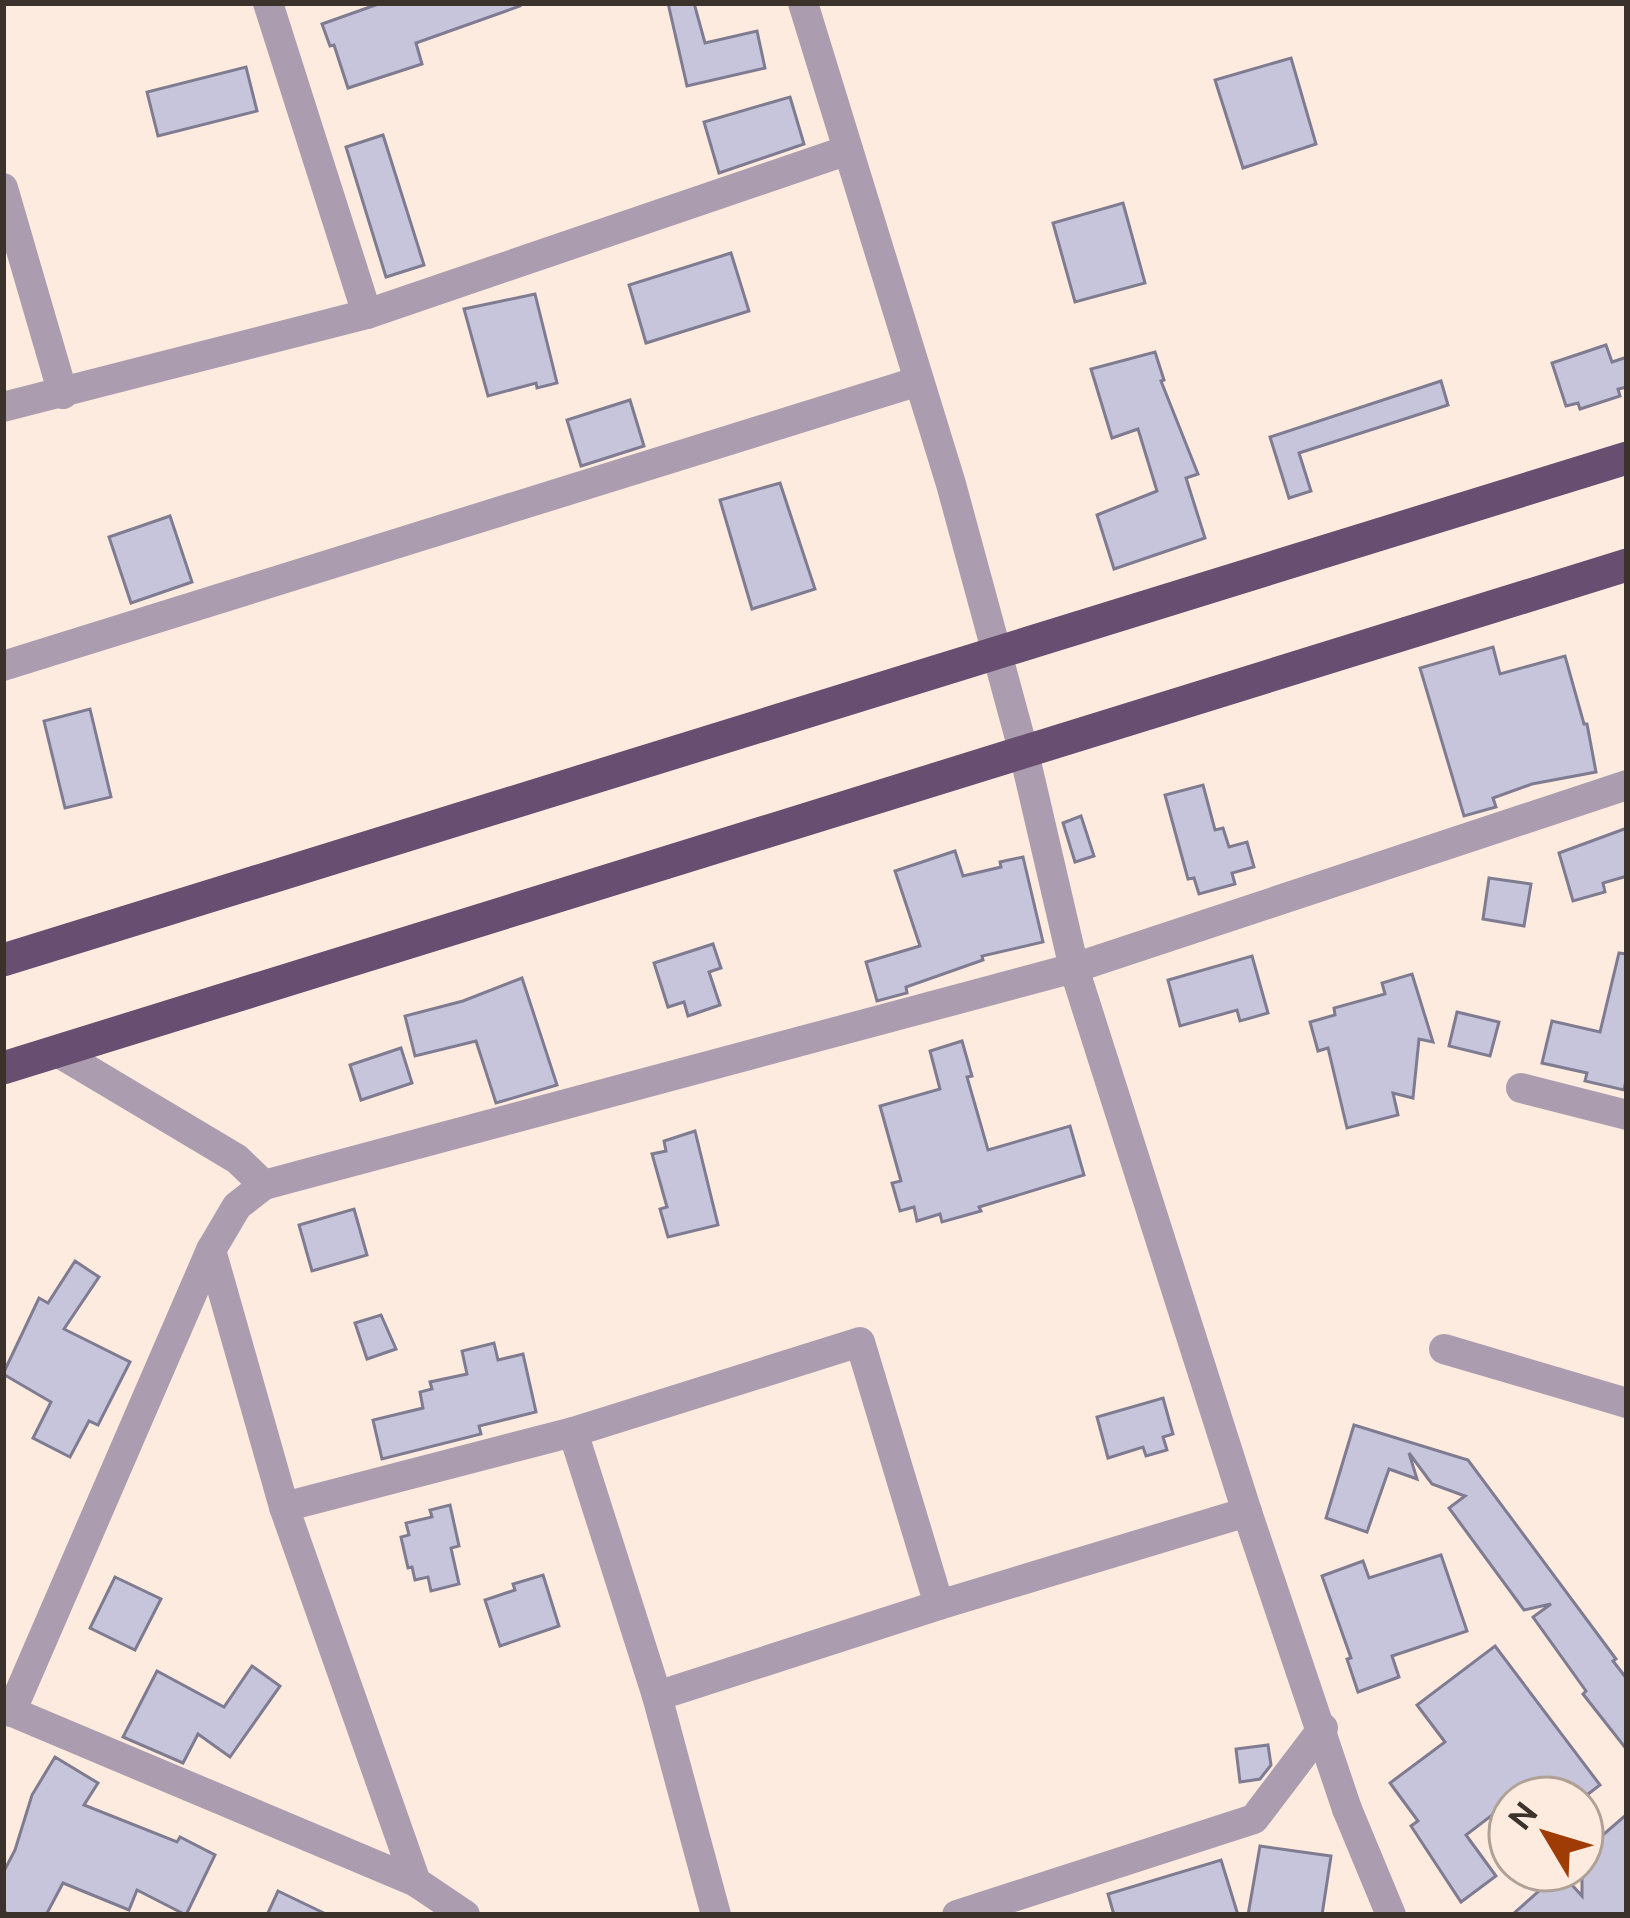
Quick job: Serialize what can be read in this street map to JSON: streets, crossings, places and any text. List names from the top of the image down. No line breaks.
{"north":"top left"}
